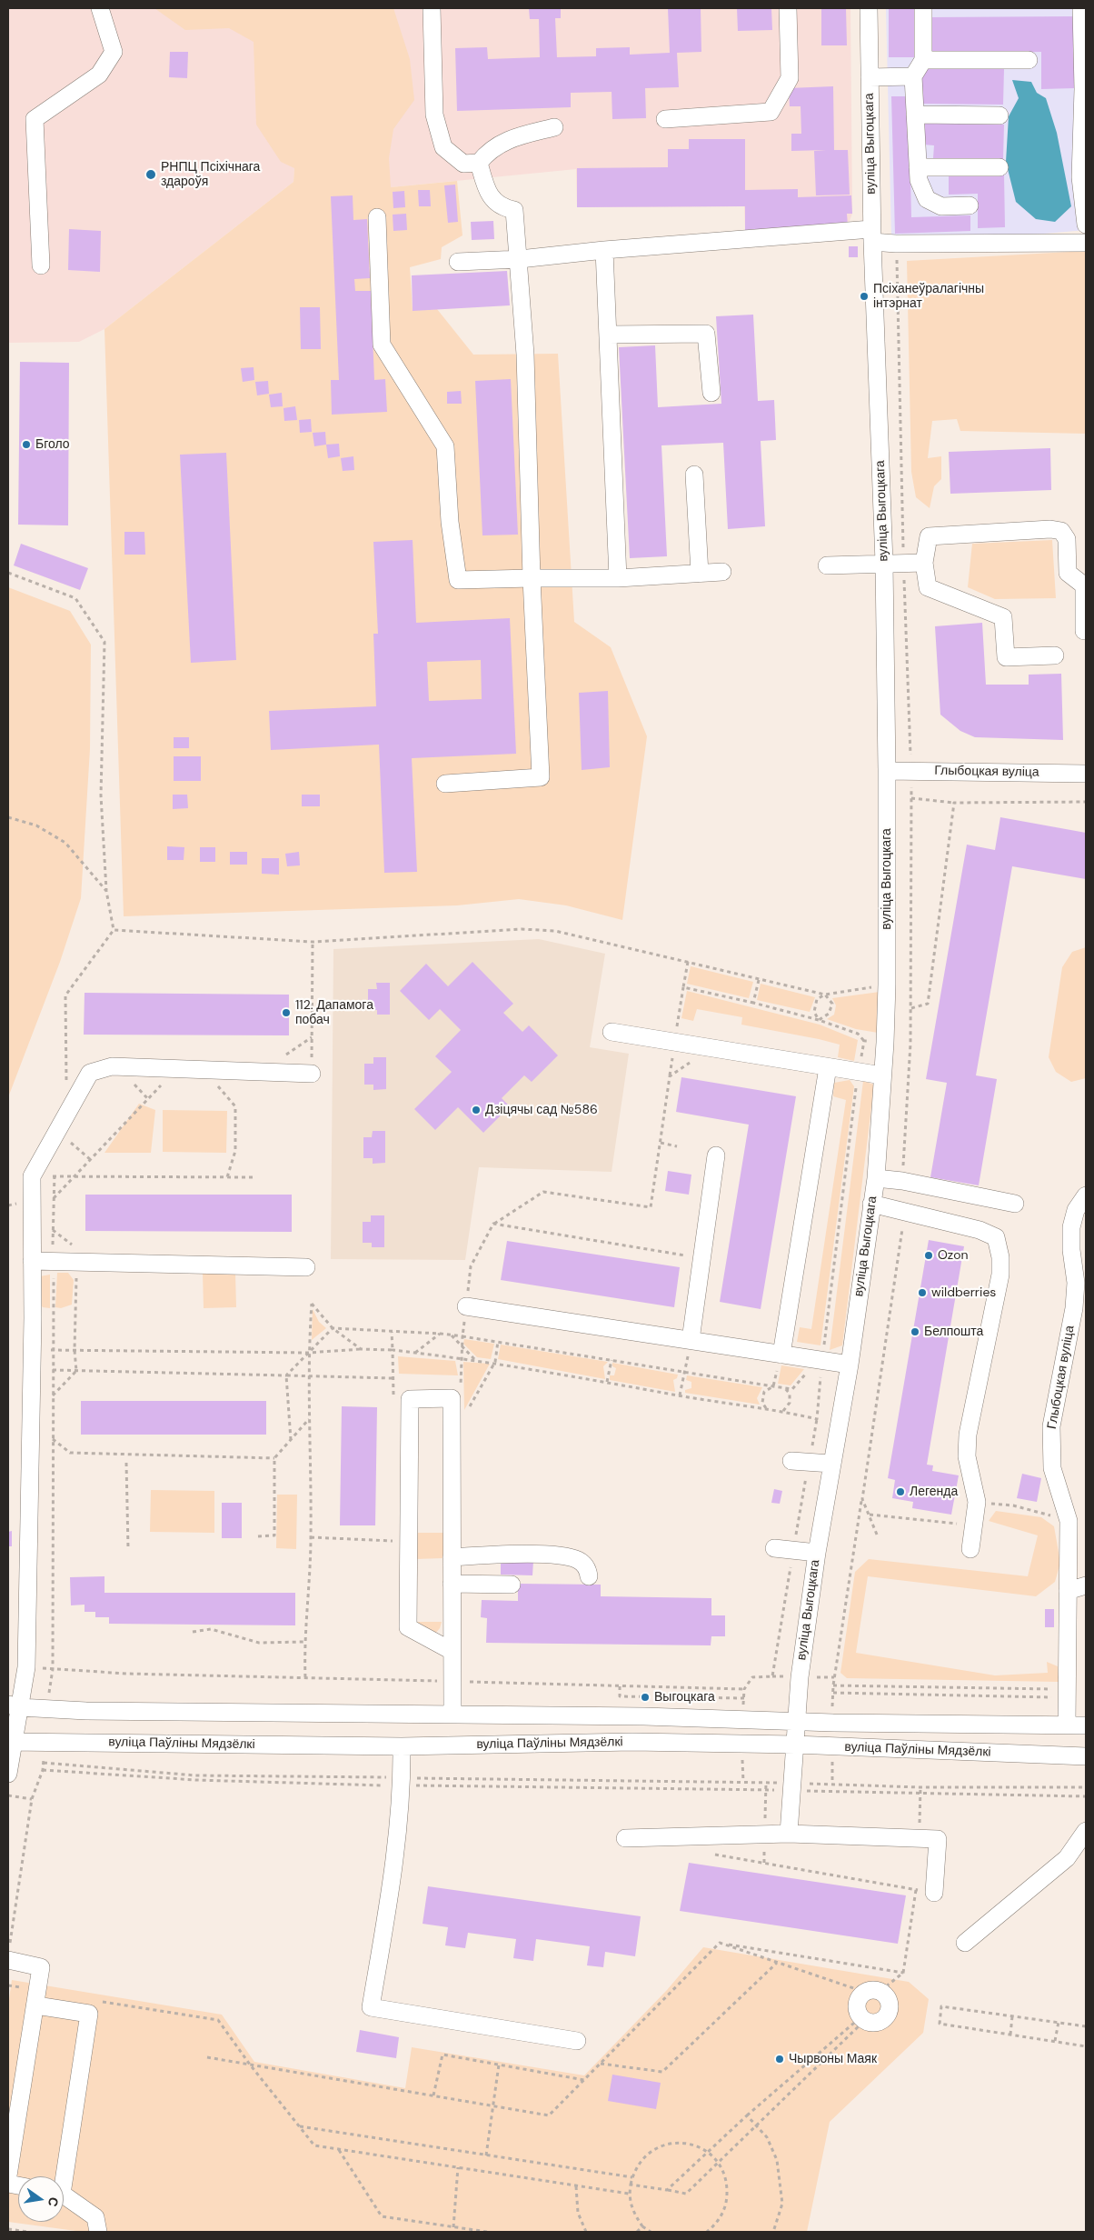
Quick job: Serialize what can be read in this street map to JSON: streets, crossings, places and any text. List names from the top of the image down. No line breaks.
{"streets":{"street":["вуліца Выгоцкага","Глыбоцкая вуліца","вуліца Паўліны Мядзёлкі"]},"crossings":[["вуліца Выгоцкага","Глыбоцкая вуліца"],["вуліца Выгоцкага","вуліца Паўліны Мядзёлкі"],["Глыбоцкая вуліца","вуліца Паўліны Мядзёлкі"]],"places":["РНПЦ Псіхічнага здароўя","Псіханеўралагічны інтэрнат","Бголо","112. Дапамога побач","Дзіцячы сад №586","Ozon","wildberries","Белпошта","Легенда","Выгоцкага","Чырвоны Маяк"],"north":"right"}
